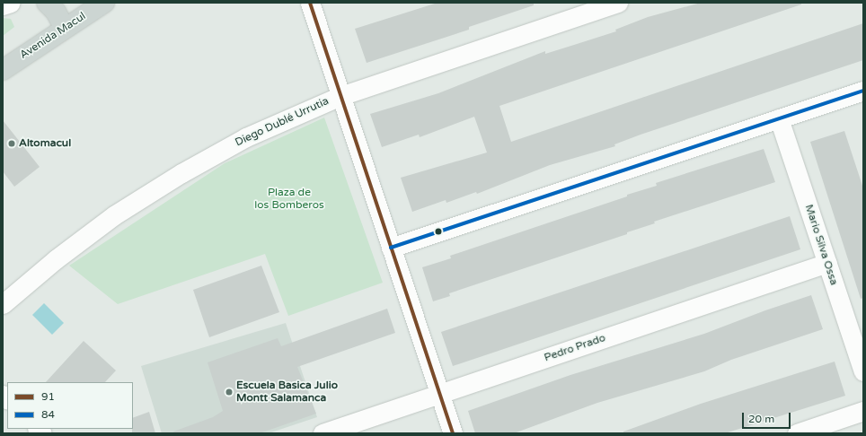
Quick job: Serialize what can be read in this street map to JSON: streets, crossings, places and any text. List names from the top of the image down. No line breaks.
{"streets":{"main road":["Avenida Macul"],"street":["Diego Dublé Urrutia","Mario Silva Ossa","Pedro Prado"]},"crossings":[["Mario Silva Ossa","Pedro Prado"]],"parks":["Plaza de los Bomberos"],"places":["Altomacul","Escuela Basica Julio Montt Salamanca"],"lines":["transit line 91","transit line 84"],"legend":["91","84"],"scale_bar":"20 m"}
